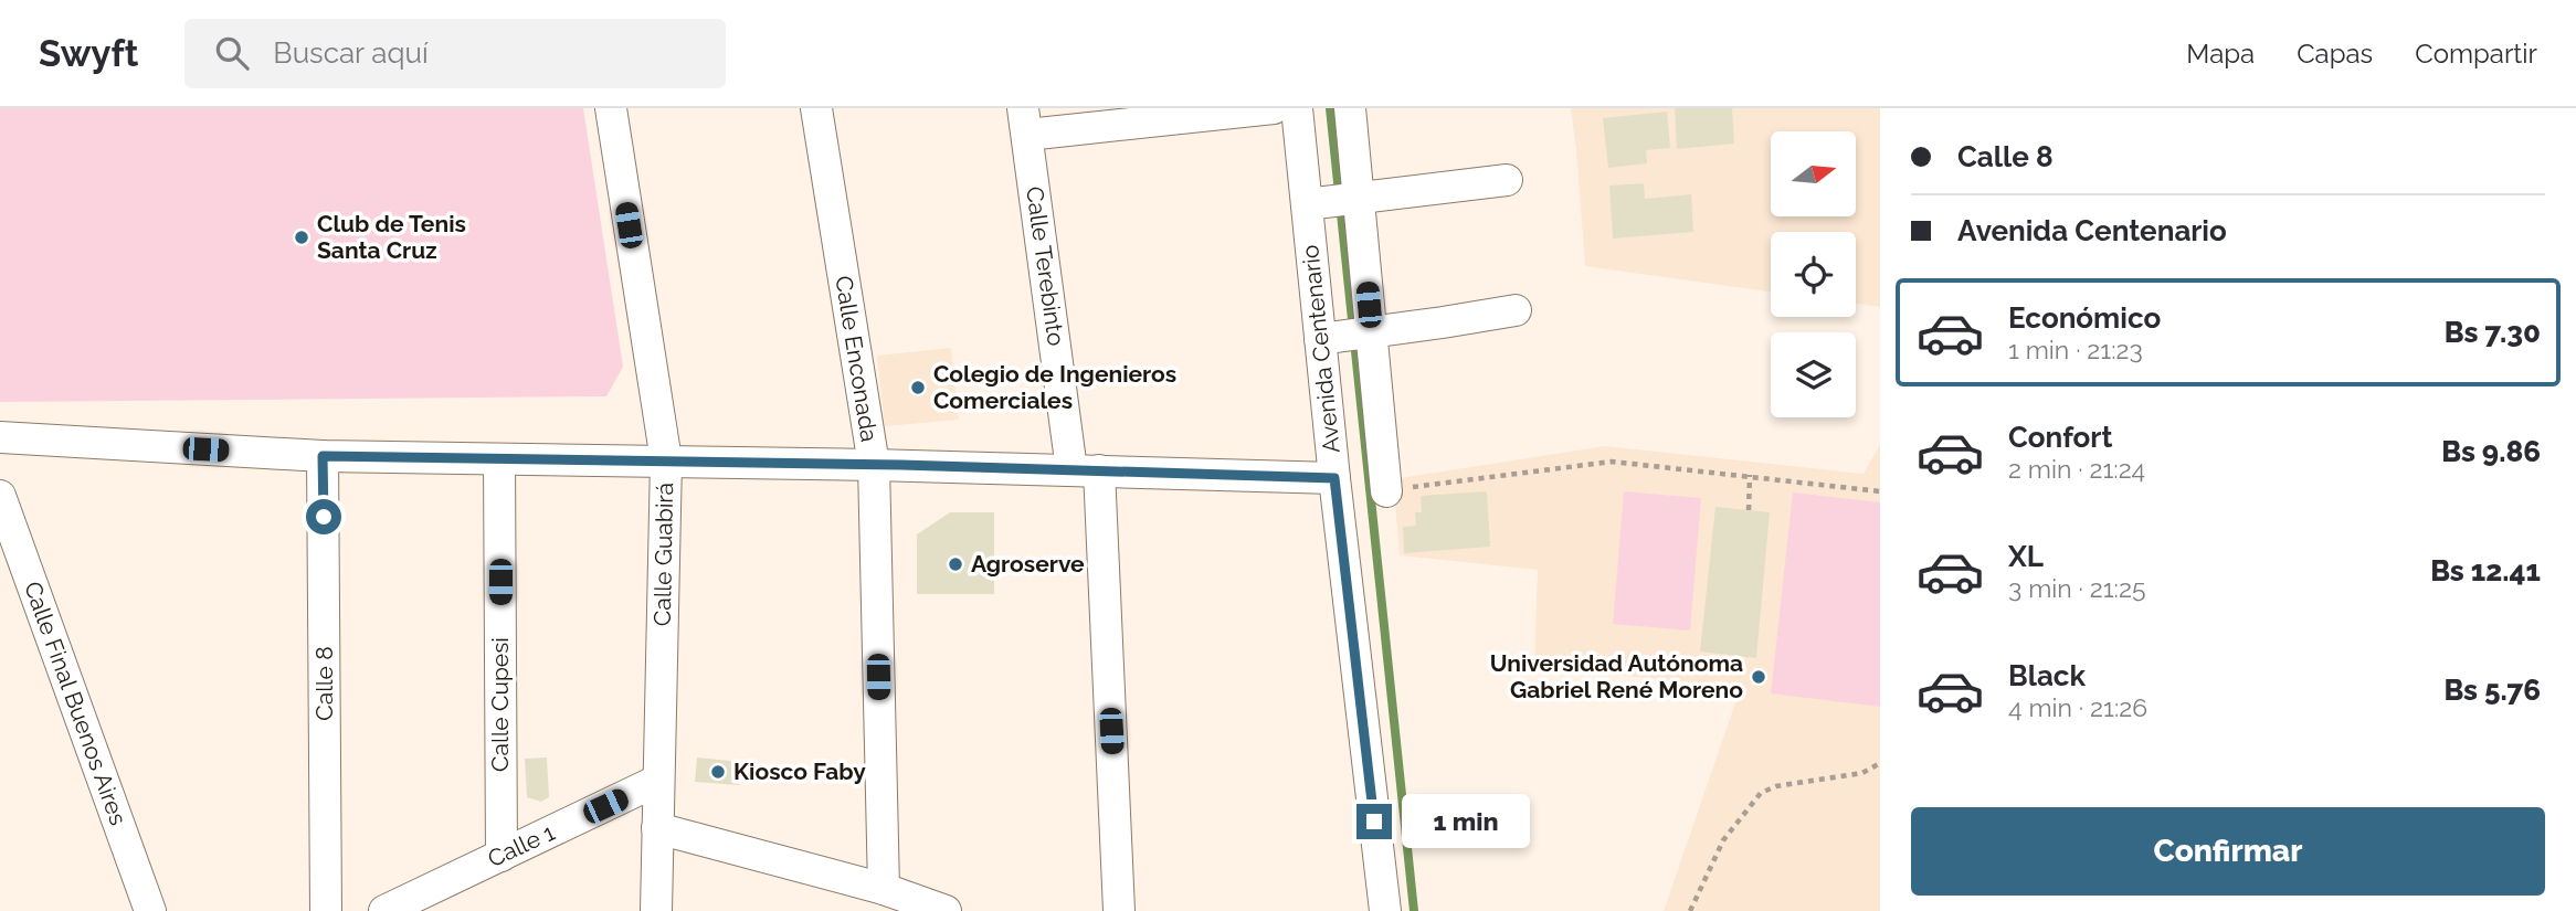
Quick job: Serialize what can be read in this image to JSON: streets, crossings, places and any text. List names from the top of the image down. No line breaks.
{"streets":{"street":["Calle Terebinto","Avenida Centenario","Calle Enconada","Calle Guabirá","Calle 8","Calle Final Buenos Aires","Calle Cupesi","Calle 1"]},"crossings":[["Calle Guabirá","Calle 1"],["Calle Cupesi","Calle 1"]],"places":["Club de Tenis Santa Cruz","Colegio de Ingenieros Comerciales","Agroserve","Universidad Autónoma Gabriel René Moreno","Kiosco Faby"],"north":"right","page":{"header":"Swyft","search":"Buscar aquí","nav":["Mapa","Capas","Compartir"],"banner":["Calle 8","Avenida Centenario"],"list":[{"name":"Económico","note":"1 min · 21:23","value":"Bs 7.30"},{"name":"Confort","note":"2 min · 21:24","value":"Bs 9.86"},{"name":"XL","note":"3 min · 21:25","value":"Bs 12.41"},{"name":"Black","note":"4 min · 21:26","value":"Bs 5.76"}],"buttons":"Confirmar","bubble":"1 min"}}
